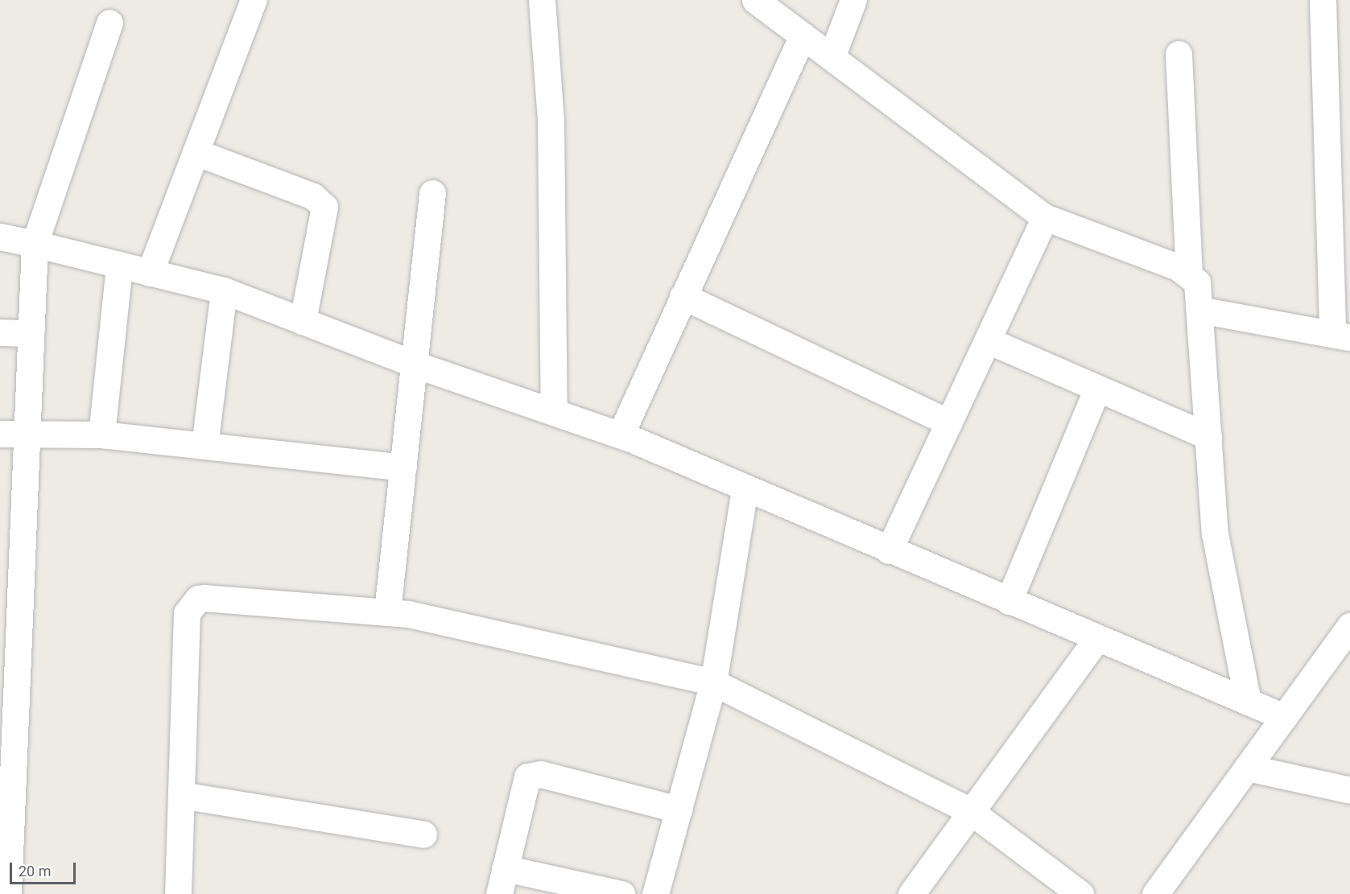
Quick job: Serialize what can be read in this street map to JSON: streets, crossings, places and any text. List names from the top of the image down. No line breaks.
{"scale_bar":"20 m"}
